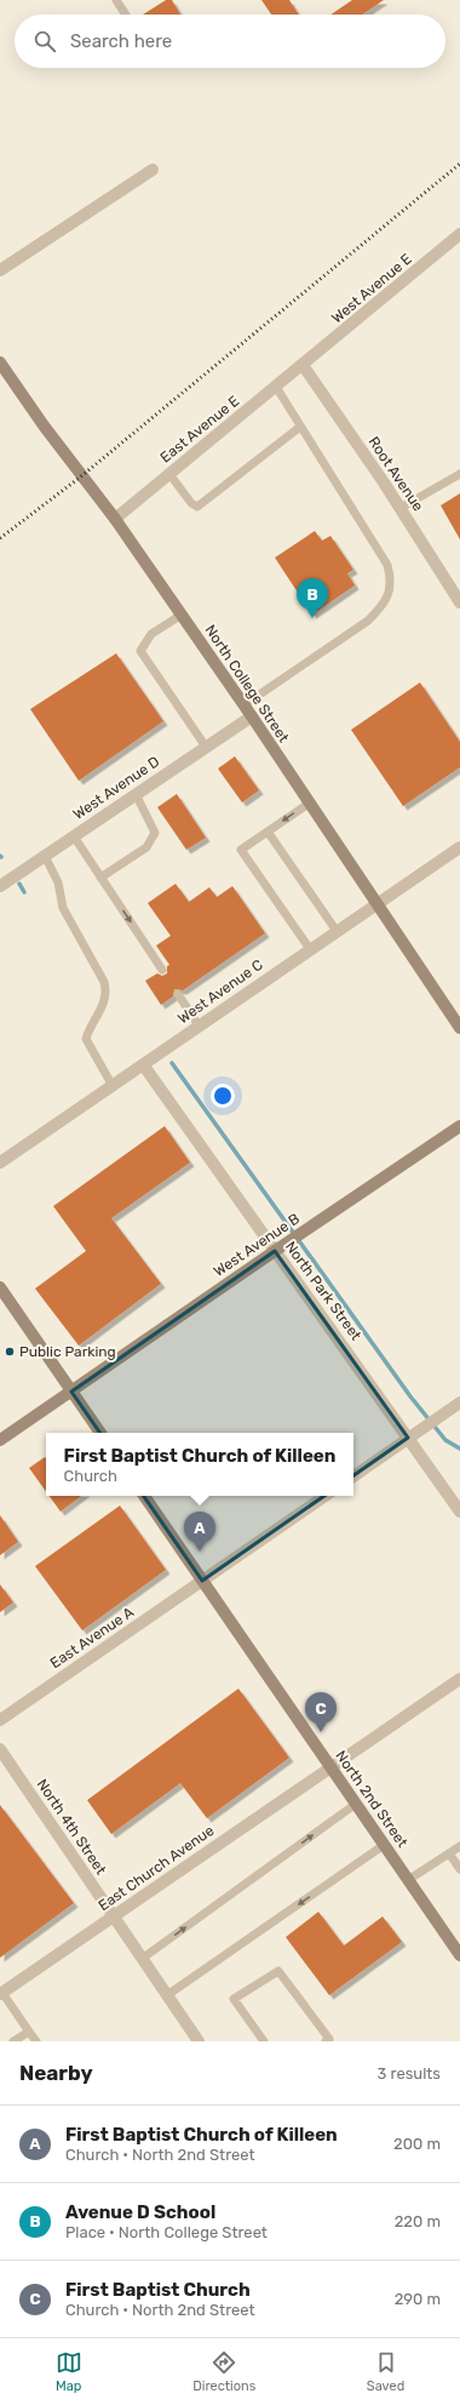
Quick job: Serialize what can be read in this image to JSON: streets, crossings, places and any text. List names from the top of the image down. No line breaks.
{"streets":{"street":["West Avenue E","East Avenue E","Root Avenue","North College Street","West Avenue D","West Avenue C","West Avenue B","North Park Street","East Avenue A","North 2nd Street","North 4th Street","East Church Avenue"]},"crossings":[["West Avenue E","East Avenue E"],["West Avenue E","Root Avenue"],["East Avenue E","Root Avenue"],["East Avenue E","North College Street"],["North College Street","West Avenue D"],["North College Street","West Avenue C"],["West Avenue C","North Park Street"],["West Avenue B","North Park Street"],["East Avenue A","North 2nd Street"],["North 2nd Street","East Church Avenue"],["North 4th Street","East Church Avenue"]],"places":["Public Parking"],"page":{"search":"Search here","pins":["B","A","C"],"popup":["First Baptist Church of Killeen","Church"],"heading":["Nearby","3 results"],"list":[{"mark":"A","name":"First Baptist Church of Killeen","note":"Church · North 2nd Street","value":"200 m"},{"mark":"B","name":"Avenue D School","note":"Place · North College Street","value":"220 m"},{"mark":"C","name":"First Baptist Church","note":"Church · North 2nd Street","value":"290 m"}],"nav":["Map","Directions","Saved"]}}
